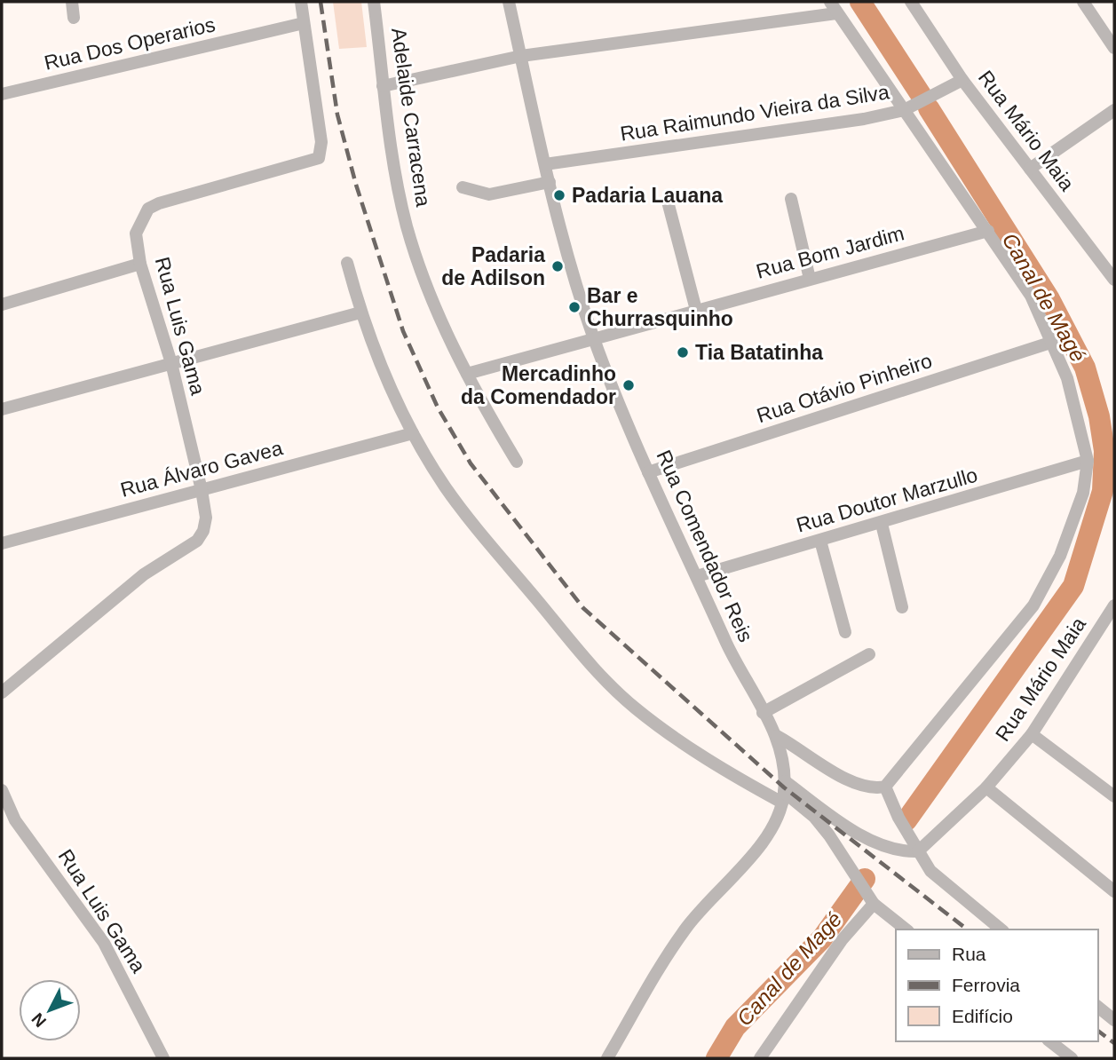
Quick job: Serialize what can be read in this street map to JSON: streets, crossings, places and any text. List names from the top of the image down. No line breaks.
{"streets":{"street":["Rua Dos Operarios","Rua Raimundo Vieira da Silva","Adelaide Carracena","Rua Mário Maia","Rua Bom Jardim","Rua Luis Gama","Rua Otávio Pinheiro","Rua Álvaro Gavea","Rua Doutor Marzullo","Rua Comendador Reis"]},"crossings":[["Rua Dos Operarios","Rua Luis Gama"],["Rua Raimundo Vieira da Silva","Rua Mário Maia"],["Rua Raimundo Vieira da Silva","Rua Comendador Reis"],["Adelaide Carracena","Rua Bom Jardim"],["Rua Bom Jardim","Rua Comendador Reis"],["Rua Luis Gama","Rua Álvaro Gavea"],["Rua Otávio Pinheiro","Rua Comendador Reis"],["Rua Doutor Marzullo","Rua Comendador Reis"]],"water":["Canal de Magé"],"places":["Padaria Lauana","Padaria de Adilson","Bar e Churrasquinho","Tia Batatinha","Mercadinho da Comendador"],"legend":["Rua","Ferrovia","Edifício"],"north":"bottom left"}
